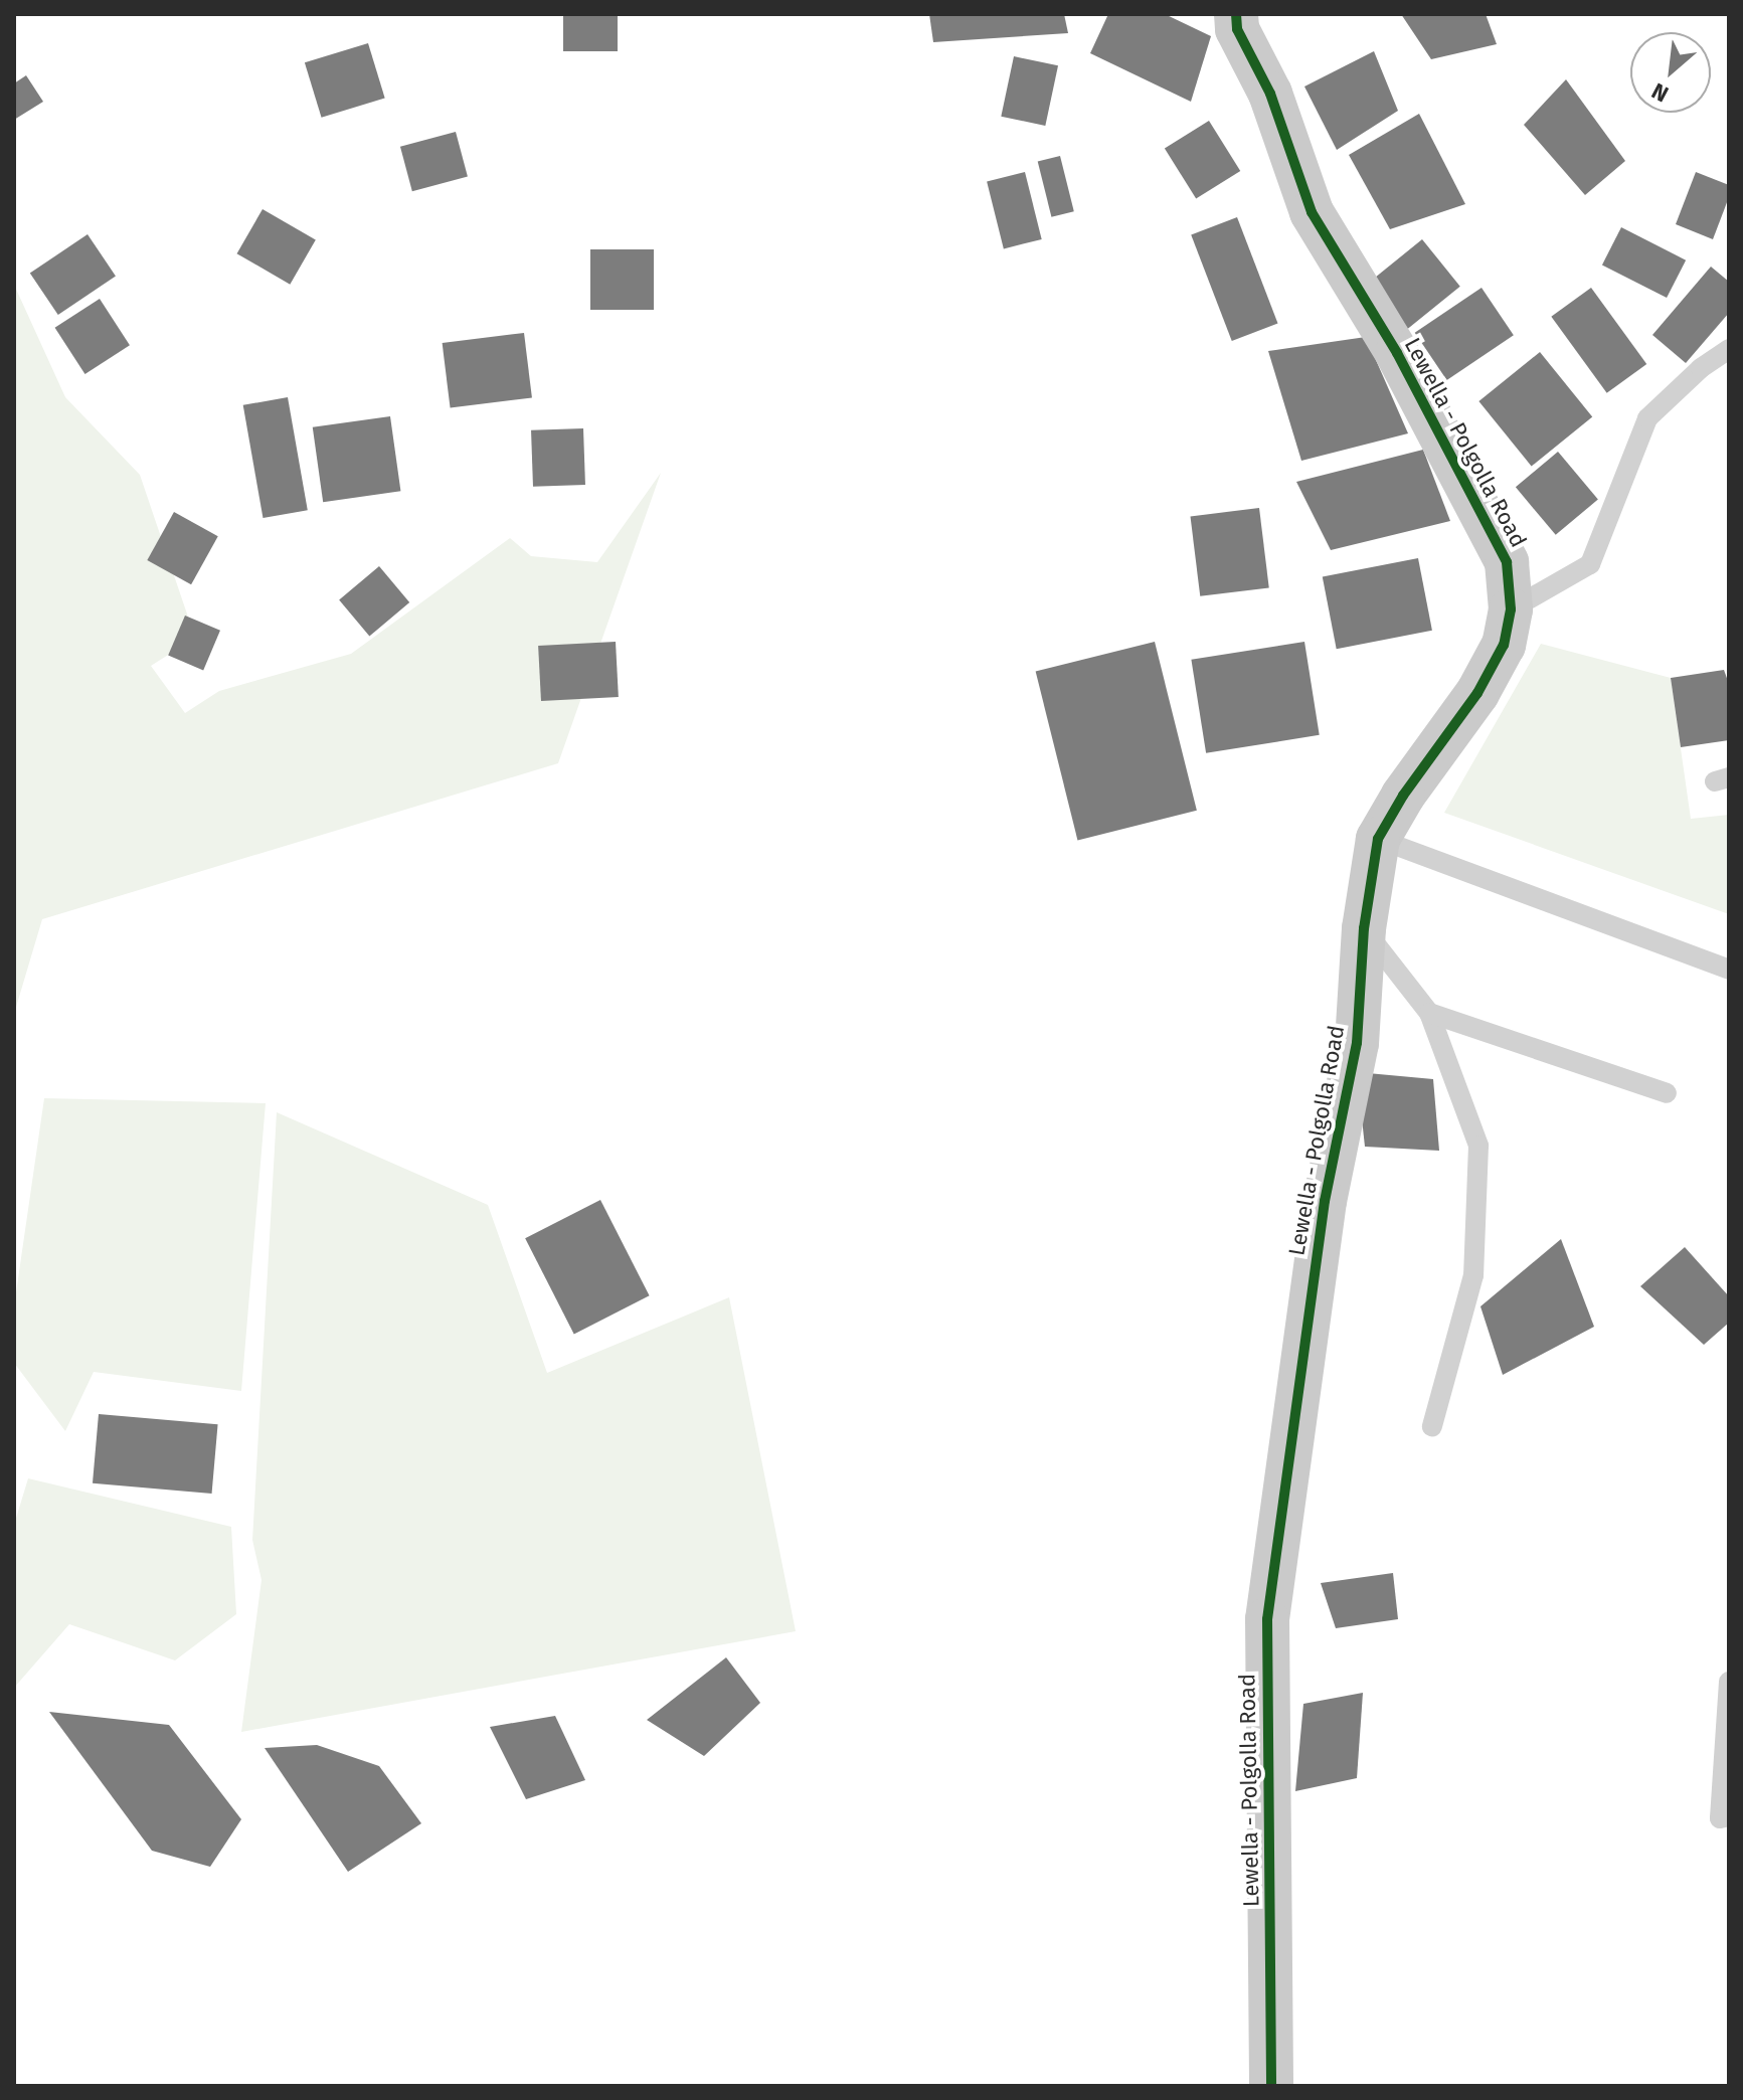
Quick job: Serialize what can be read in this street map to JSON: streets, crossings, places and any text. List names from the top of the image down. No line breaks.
{"streets":{"street":["Lewella - Polgolla Road"]},"north":"bottom left"}
